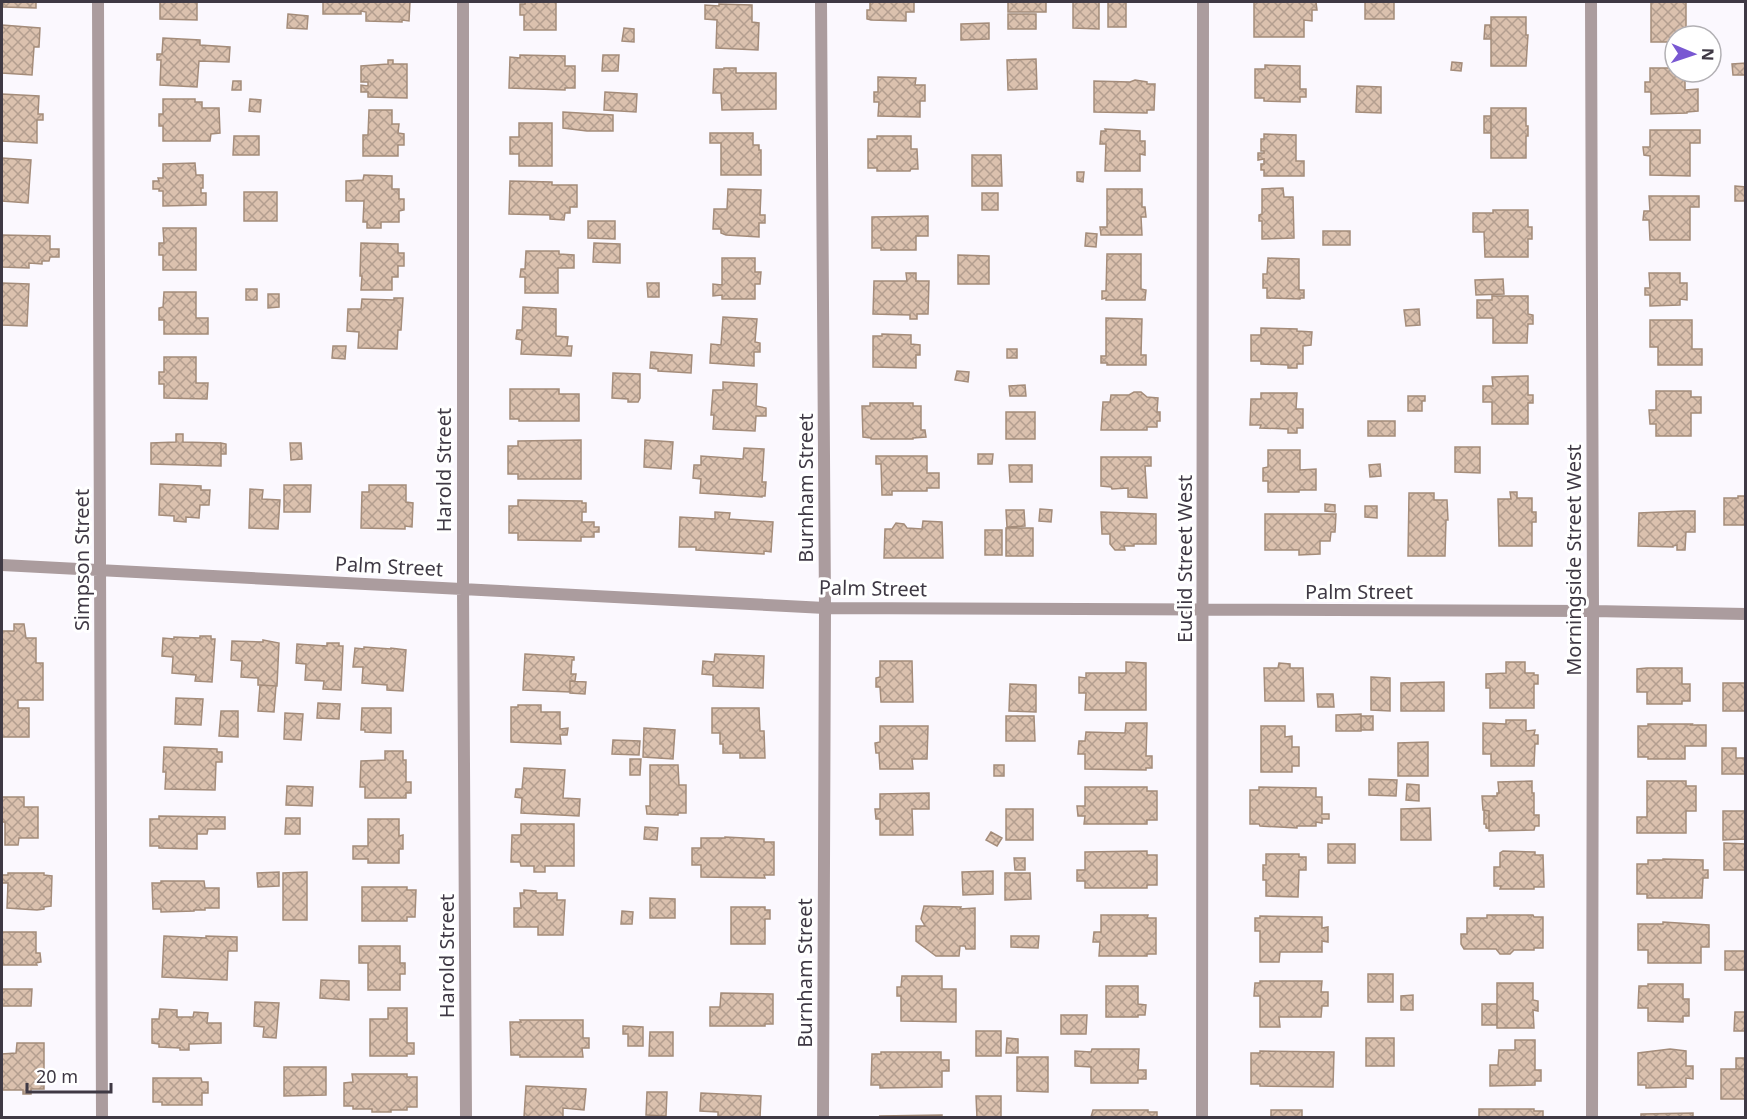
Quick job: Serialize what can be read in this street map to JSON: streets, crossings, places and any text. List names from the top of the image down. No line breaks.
{"streets":{"street":["Harold Street","Burnham Street","Euclid Street West","Simpson Street","Morningside Street West","Palm Street"]},"crossings":[["Harold Street","Palm Street"],["Burnham Street","Palm Street"],["Euclid Street West","Palm Street"],["Simpson Street","Palm Street"],["Morningside Street West","Palm Street"]],"scale_bar":"20 m","north":"right"}
